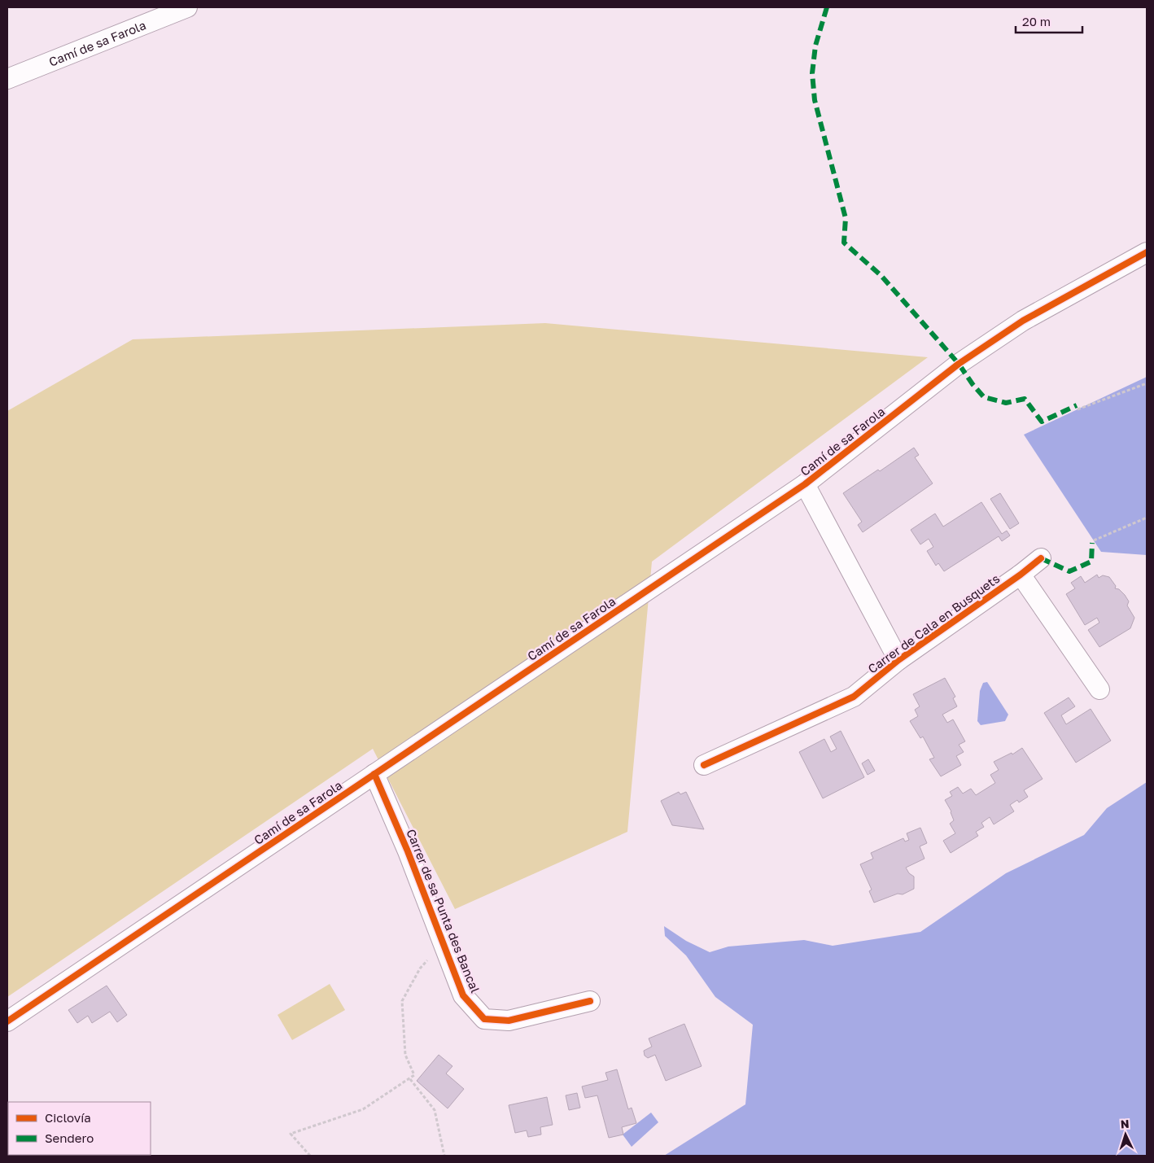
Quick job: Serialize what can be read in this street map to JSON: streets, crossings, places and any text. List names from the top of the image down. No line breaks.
{"streets":{"street":["Camí de sa Farola","Carrer de Cala en Busquets","Carrer de sa Punta des Bancal"]},"crossings":[["Camí de sa Farola","Carrer de sa Punta des Bancal"]],"legend":["Ciclovía","Sendero"],"scale_bar":"20 m","north":"top"}
